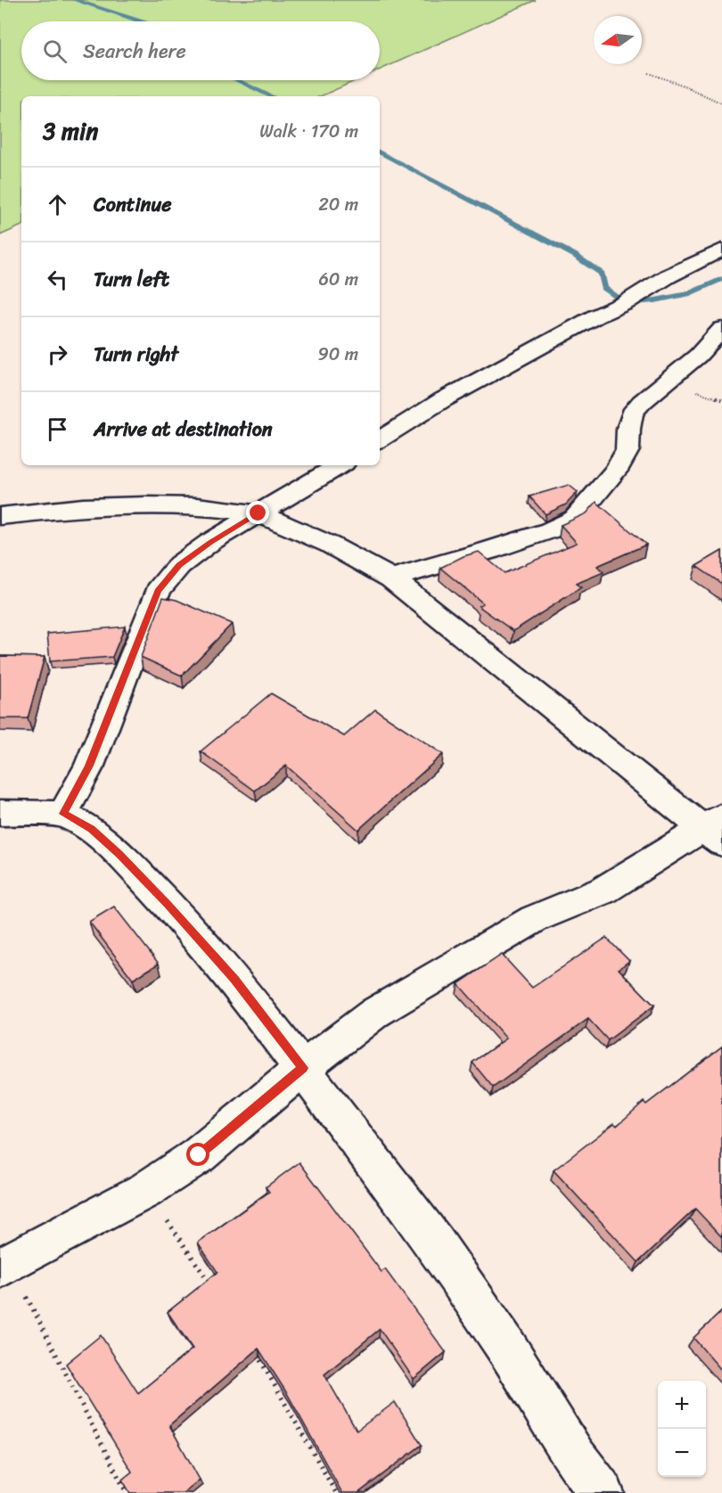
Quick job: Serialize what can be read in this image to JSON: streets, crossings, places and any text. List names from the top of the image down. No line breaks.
{"north":"left","page":{"search":"Search here","heading":["3 min","Walk · 170 m"],"list":[["Continue","20 m"],["Turn left","60 m"],["Turn right","90 m"],"Arrive at destination"],"map_buttons":["+","−"]}}
